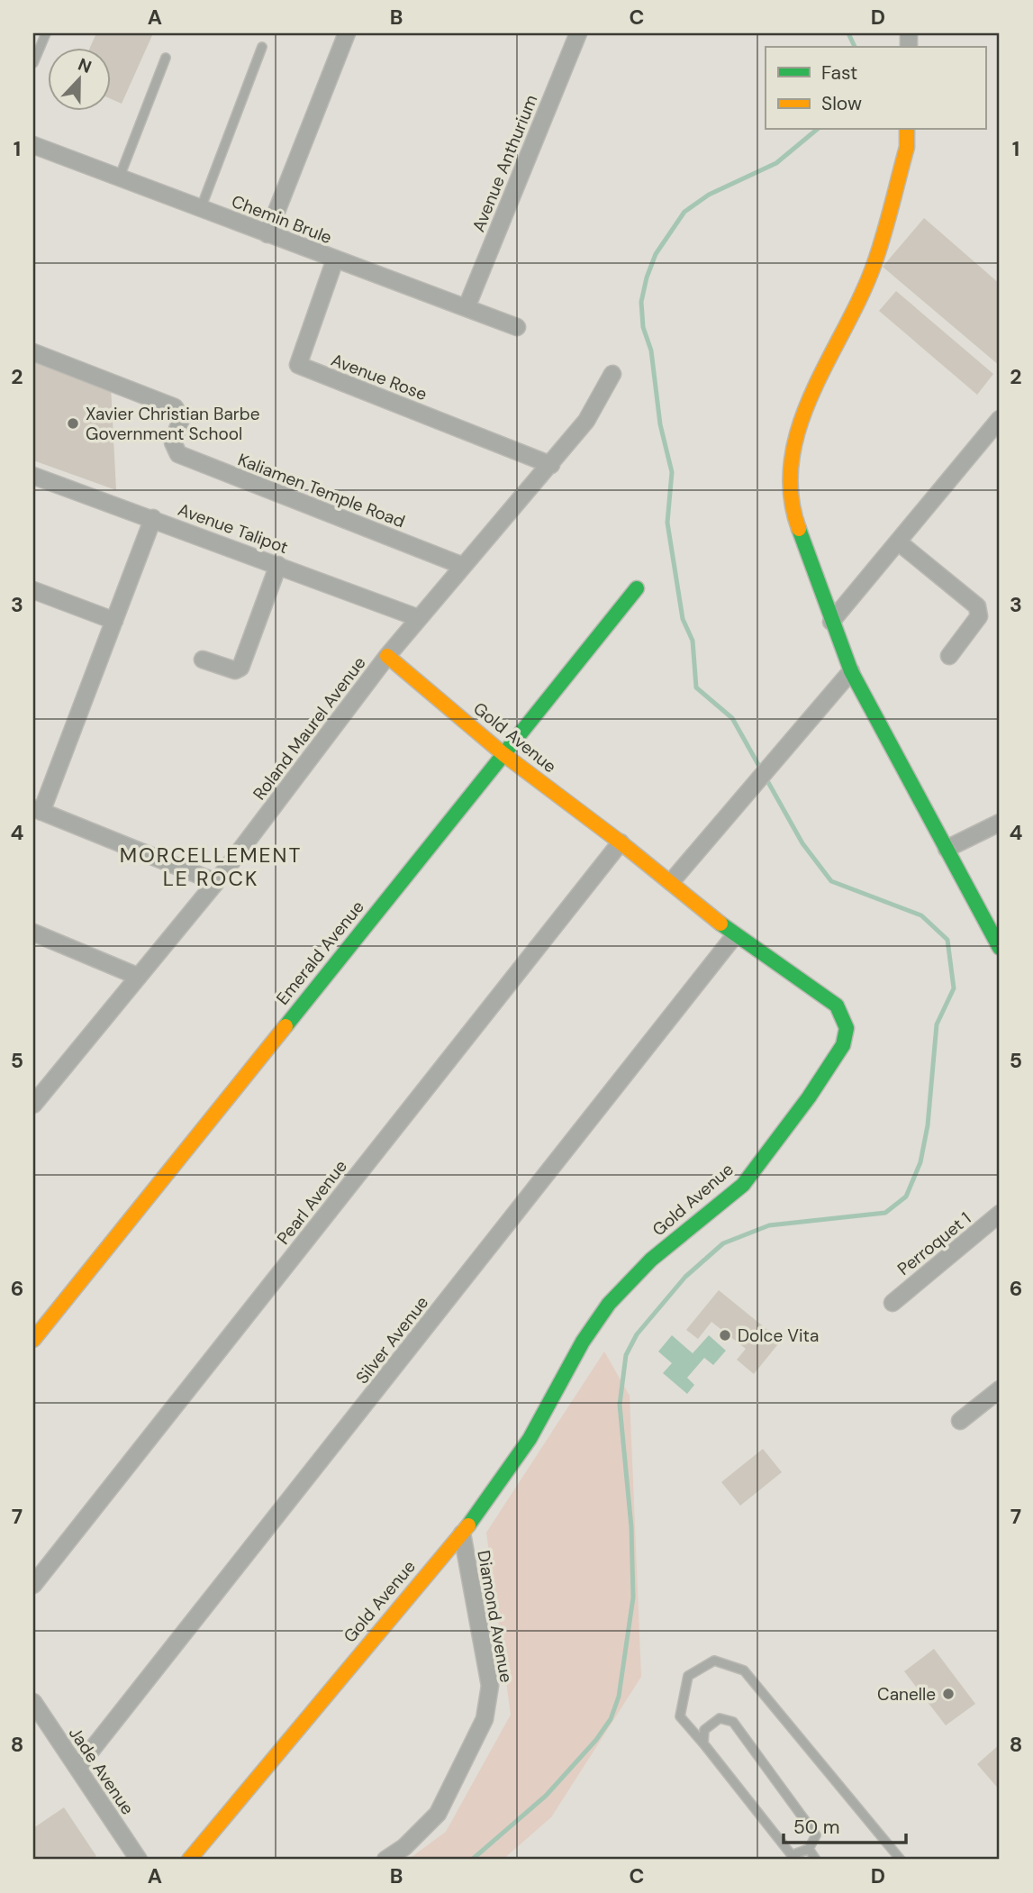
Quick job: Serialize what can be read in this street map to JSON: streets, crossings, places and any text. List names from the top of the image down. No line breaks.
{"streets":{"street":["Avenue Anthurium","Chemin Brule","Avenue Rose","Kaliamen Temple Road","Avenue Talipot","Roland Maurel Avenue","Gold Avenue","Emerald Avenue","Pearl Avenue","Perroquet 1","Silver Avenue","Diamond Avenue","Jade Avenue"]},"crossings":[["Avenue Anthurium","Chemin Brule"],["Chemin Brule","Avenue Rose"],["Avenue Rose","Roland Maurel Avenue"],["Kaliamen Temple Road","Roland Maurel Avenue"],["Avenue Talipot","Roland Maurel Avenue"],["Roland Maurel Avenue","Gold Avenue"],["Gold Avenue","Emerald Avenue"],["Gold Avenue","Pearl Avenue"],["Gold Avenue","Silver Avenue"],["Gold Avenue","Diamond Avenue"],["Silver Avenue","Jade Avenue"]],"districts":["MORCELLEMENT LE ROCK"],"places":["Xavier Christian Barbe Government School","Dolce Vita","Canelle"],"legend":["Fast","Slow"],"scale_bar":"50 m","north":"top","grid":{"columns":["A","B","C","D"],"rows":["1","2","3","4","5","6","7","8"]}}
